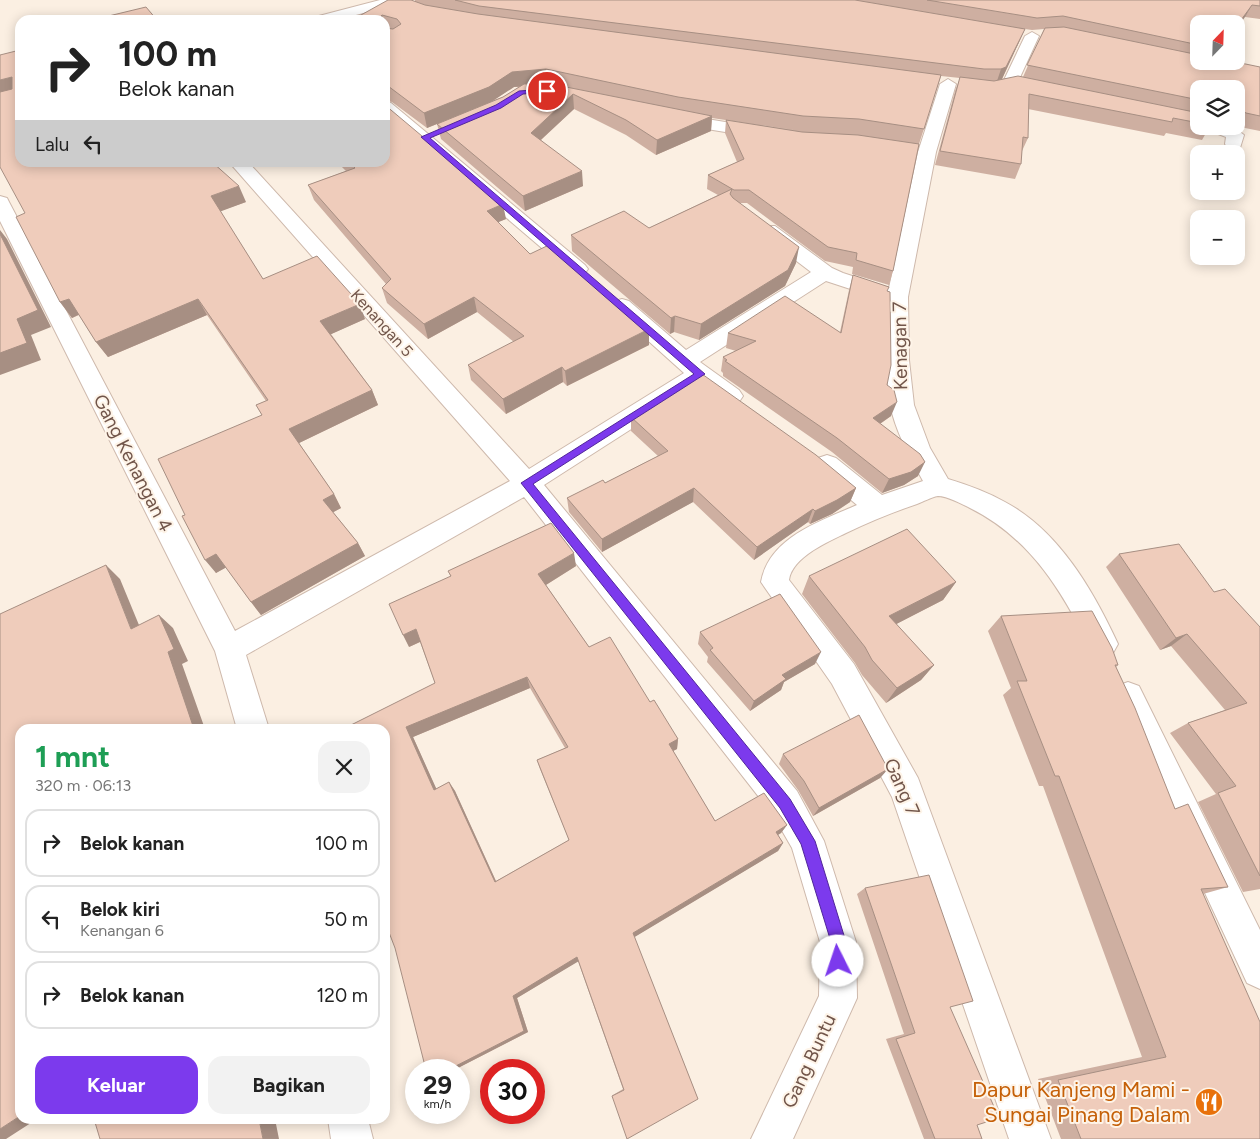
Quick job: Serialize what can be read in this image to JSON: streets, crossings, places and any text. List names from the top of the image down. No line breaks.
{"streets":{"street":["Kenangan 5","Kenagan 7","Gang Kenangan 4","Gang 7","Gang Buntu"]},"crossings":[["Kenangan 5","Gang Buntu"],["Kenagan 7","Gang 7"]],"places":{"restaurant":["Dapur Kanjeng Mami - Sungai Pinang Dalam"]},"north":"top right","page":{"map_buttons":["+","−"],"turn":["100 m","Belok kanan"],"then":"Lalu","heading":["1 mnt","320 m · 06:13"],"list":[{"name":"Belok kanan","value":"100 m"},{"name":"Belok kiri","note":"Kenangan 6","value":"50 m"},{"name":"Belok kanan","value":"120 m"}],"buttons":["Keluar","Bagikan"],"speed":"29 km/h","limit":"30"}}
